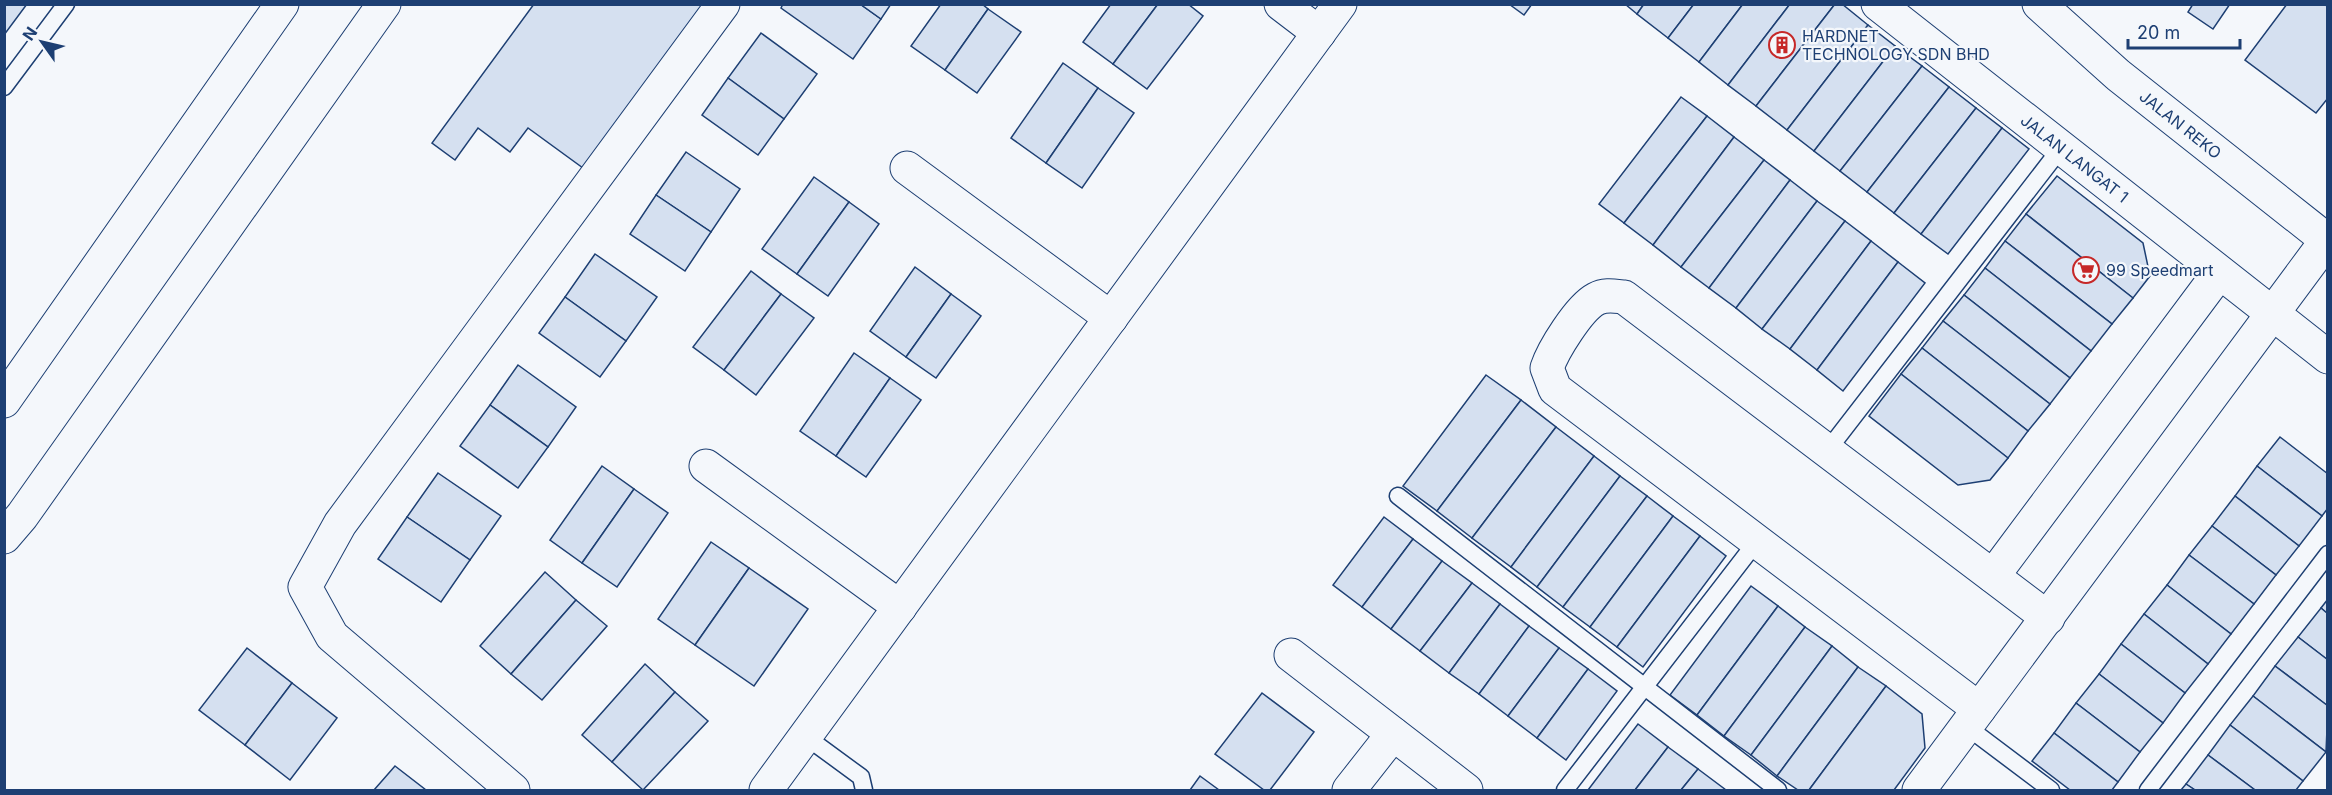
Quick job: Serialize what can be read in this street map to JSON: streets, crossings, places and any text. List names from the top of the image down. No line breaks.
{"streets":{"main road":["JALAN REKO","JALAN LANGAT 1"]},"places":{"building":["HARDNET TECHNOLOGY SDN BHD"],"supermarket":["99 Speedmart"]},"scale_bar":"20 m","north":"top left"}
